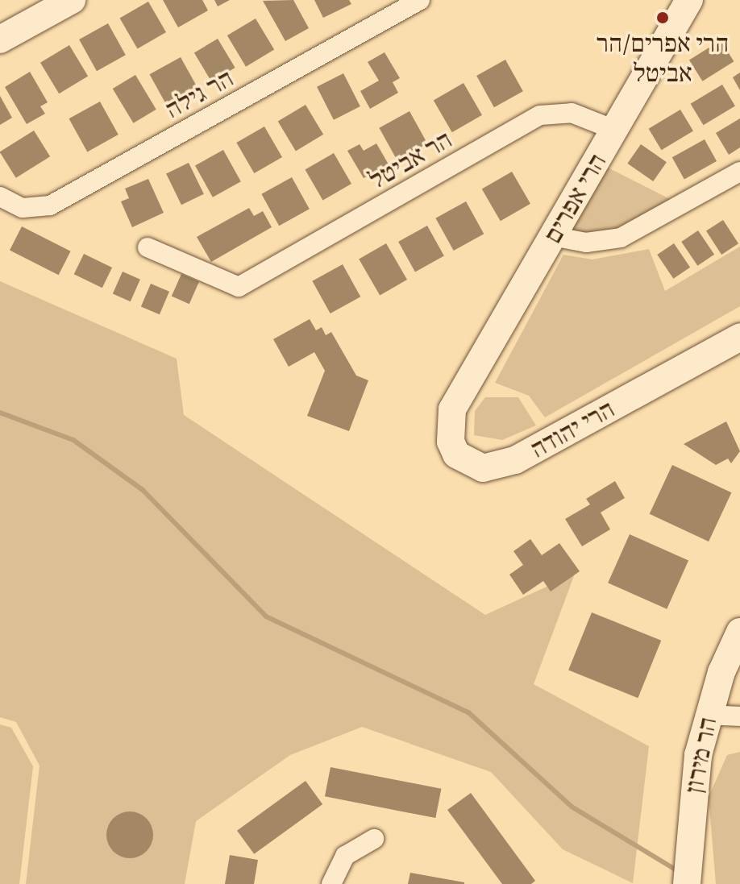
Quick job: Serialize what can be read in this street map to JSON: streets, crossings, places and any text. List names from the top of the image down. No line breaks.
{"streets":{"street":["הר גילה","הר אביטל","הרי אפרים","הרי יהודה","הר מירון"]},"crossings":[["הר אביטל","הרי אפרים"],["הרי אפרים","הרי יהודה"]],"places":["הרי אפרים/הר אביטל"]}
